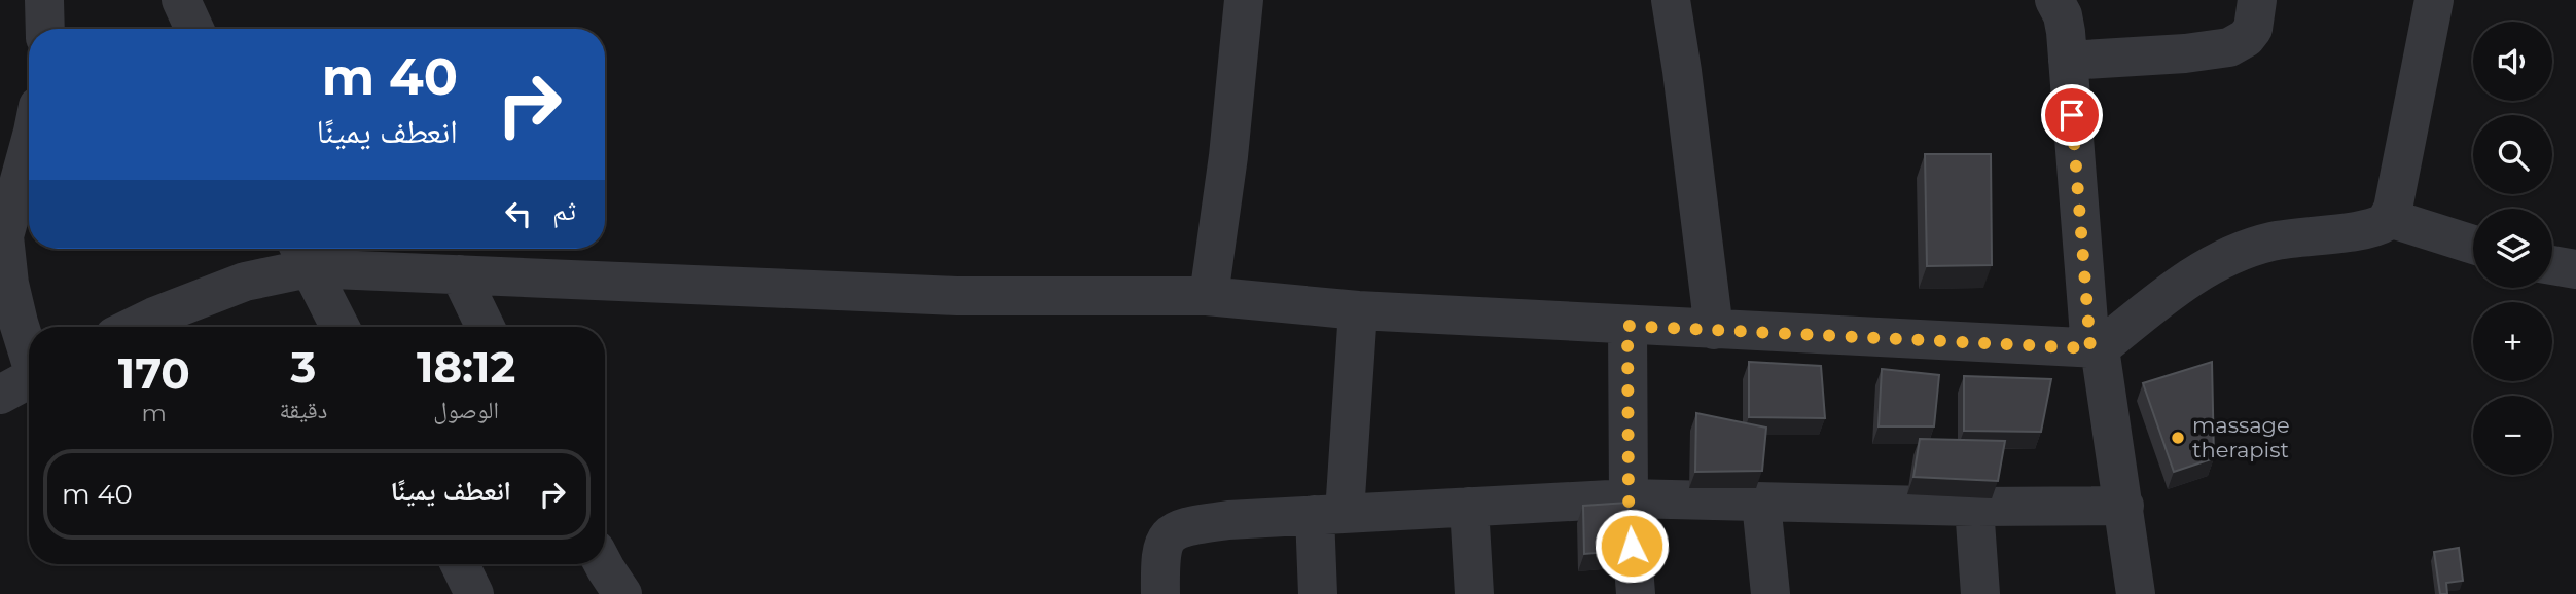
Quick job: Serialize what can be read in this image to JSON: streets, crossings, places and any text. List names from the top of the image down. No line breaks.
{"places":["massage therapist"],"page":{"map_buttons":["+","−"],"turn":["40 m","انعطف يمينًا"],"then":"ثم","eta":["18:12","الوصول","3","دقيقة","170","m"],"list":[{"name":"انعطف يمينًا","value":"40 m"}]}}
